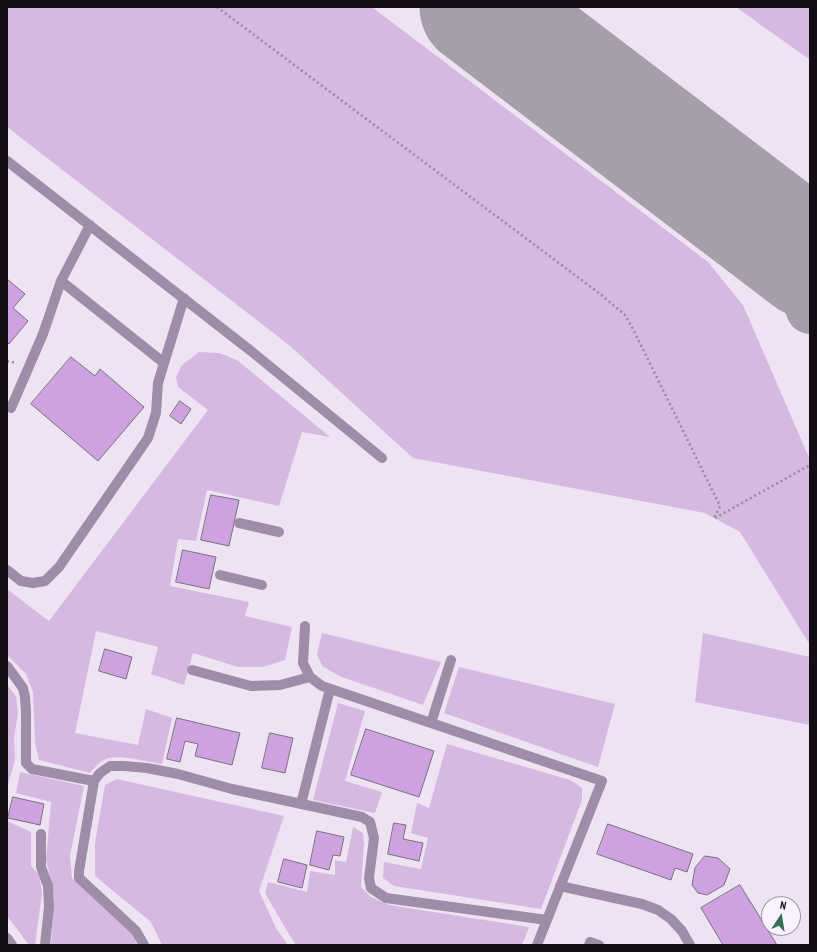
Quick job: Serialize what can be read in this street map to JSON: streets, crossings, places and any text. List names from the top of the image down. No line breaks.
{"north":"top"}
